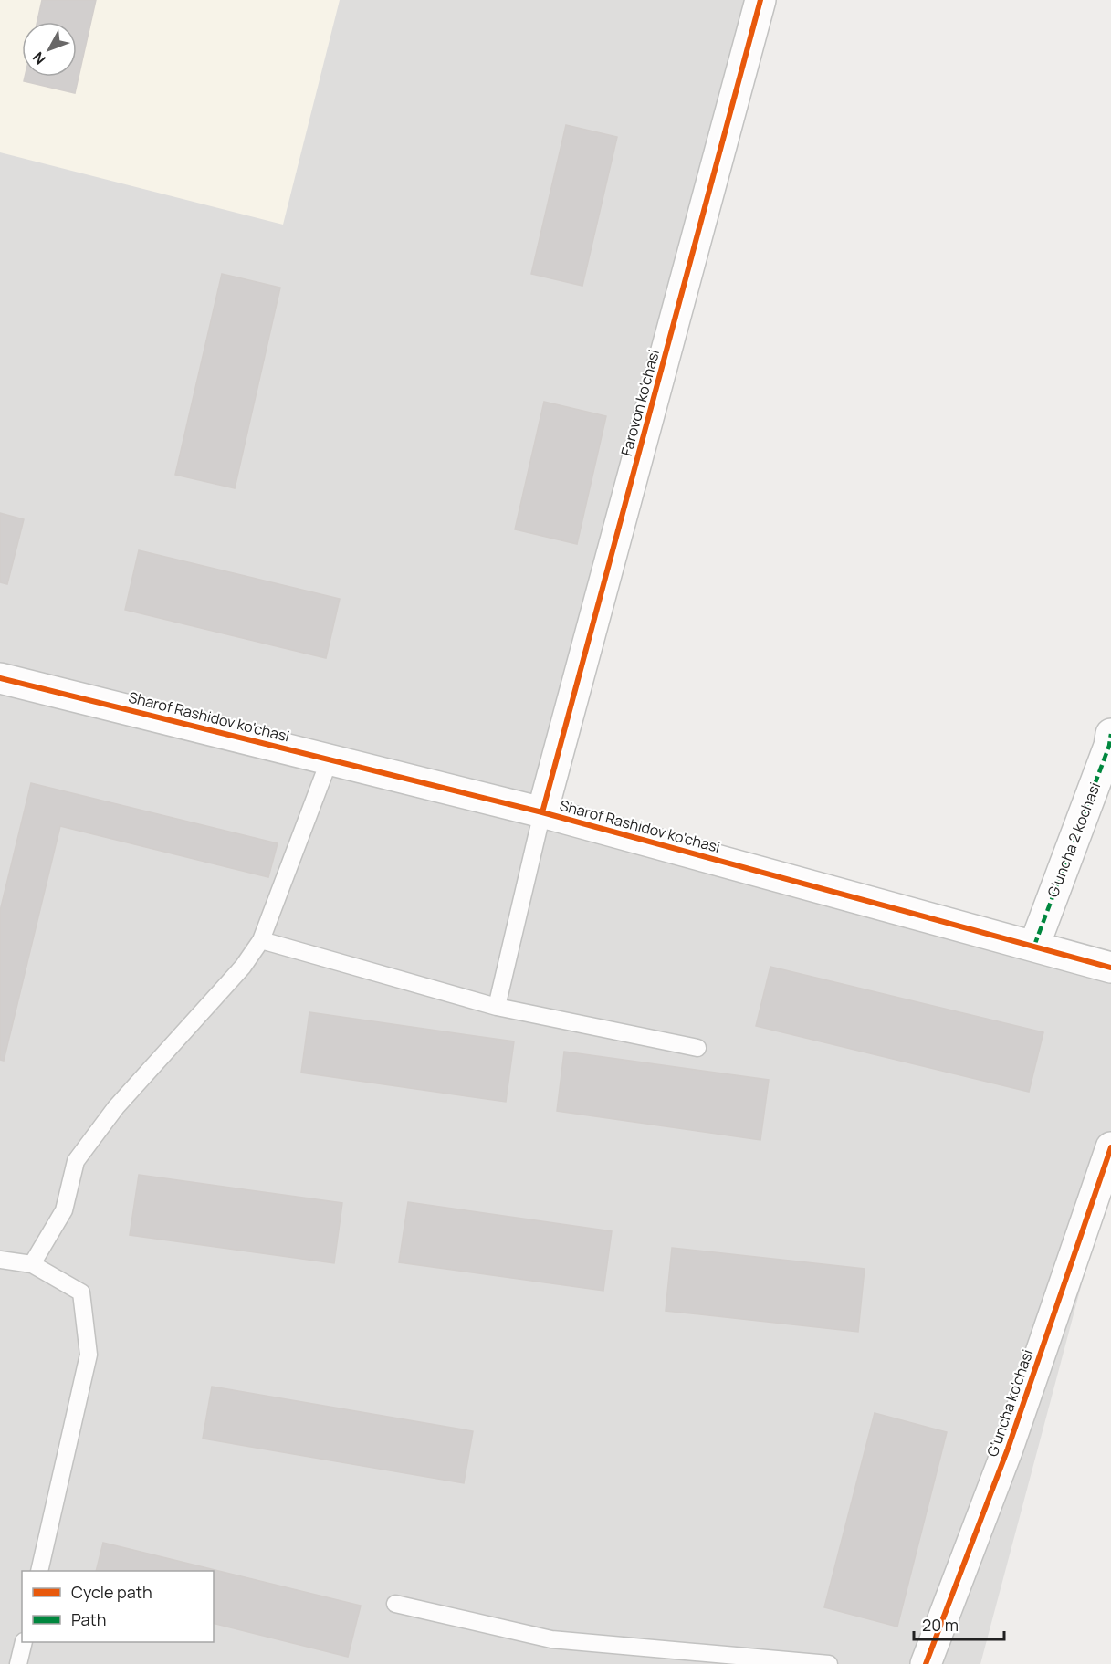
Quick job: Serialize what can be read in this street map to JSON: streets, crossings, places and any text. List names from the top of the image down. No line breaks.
{"streets":{"street":["Farovon ko'chasi","Sharof Rashidov ko'chasi","G‘uncha 2 kochasi","G‘uncha ko'chasi"]},"crossings":[["Farovon ko'chasi","Sharof Rashidov ko'chasi"],["Sharof Rashidov ko'chasi","G‘uncha 2 kochasi"]],"legend":["Cycle path","Path"],"scale_bar":"20 m","north":"bottom left"}
